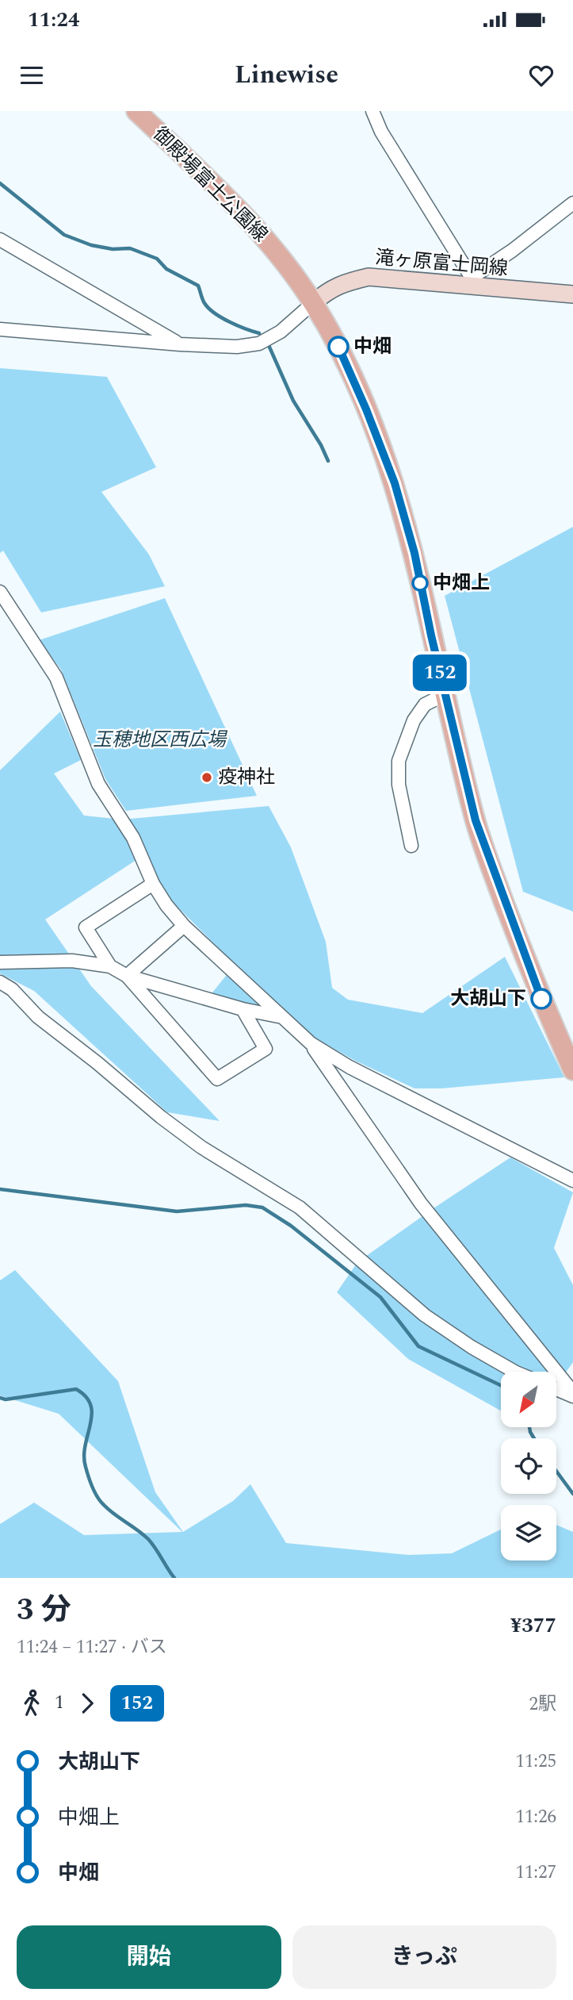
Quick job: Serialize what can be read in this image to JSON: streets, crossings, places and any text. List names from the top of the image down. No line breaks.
{"streets":{"main road":["御殿場富士公園線","滝ヶ原富士岡線"]},"crossings":[["御殿場富士公園線","滝ヶ原富士岡線"]],"parks":["玉穂地区西広場"],"places":["中畑","中畑上","疫神社","大胡山下"],"lines":["bus line 152"],"north":"bottom left","page":{"status":"11:24","header":"Linewise","on_map":"152","heading":["3 分","11:24 – 11:27 · バス","¥377"],"legs":["1","152","2駅"],"list":[{"name":"大胡山下","value":"11:25"},{"name":"中畑上","value":"11:26"},{"name":"中畑","value":"11:27"}],"buttons":["開始","きっぷ"]}}
